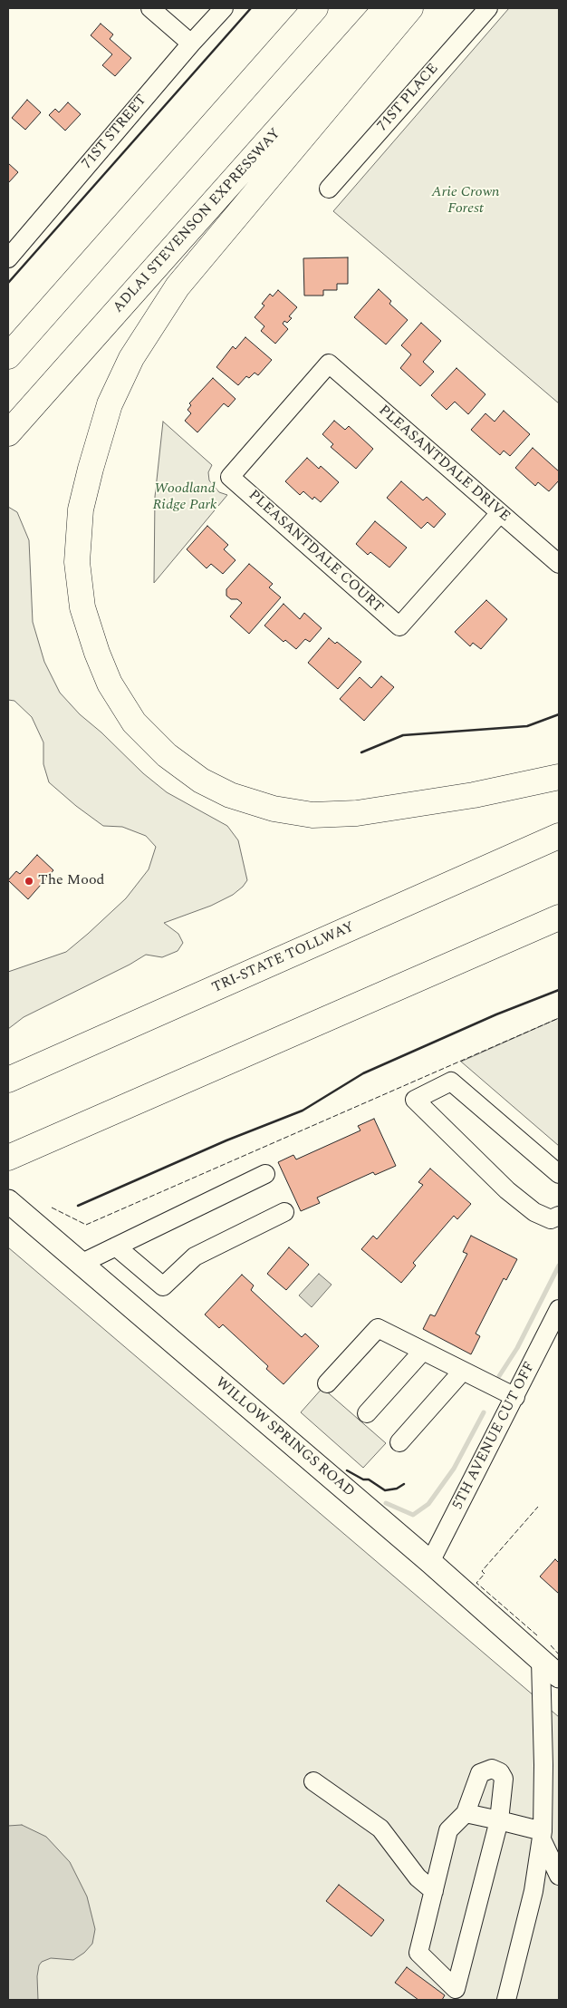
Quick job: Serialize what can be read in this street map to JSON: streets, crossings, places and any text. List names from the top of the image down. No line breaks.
{"streets":{"highway":["ADLAI STEVENSON EXPRESSWAY","TRI-STATE TOLLWAY"],"main road":["WILLOW SPRINGS ROAD"],"street":["71ST PLACE","71ST STREET","PLEASANTDALE DRIVE","PLEASANTDALE COURT","5TH AVENUE CUT OFF"]},"crossings":[["PLEASANTDALE DRIVE","PLEASANTDALE COURT"],["5TH AVENUE CUT OFF","WILLOW SPRINGS ROAD"]],"parks":["Arie Crown Forest","Woodland Ridge Park"],"places":["The Mood"]}
